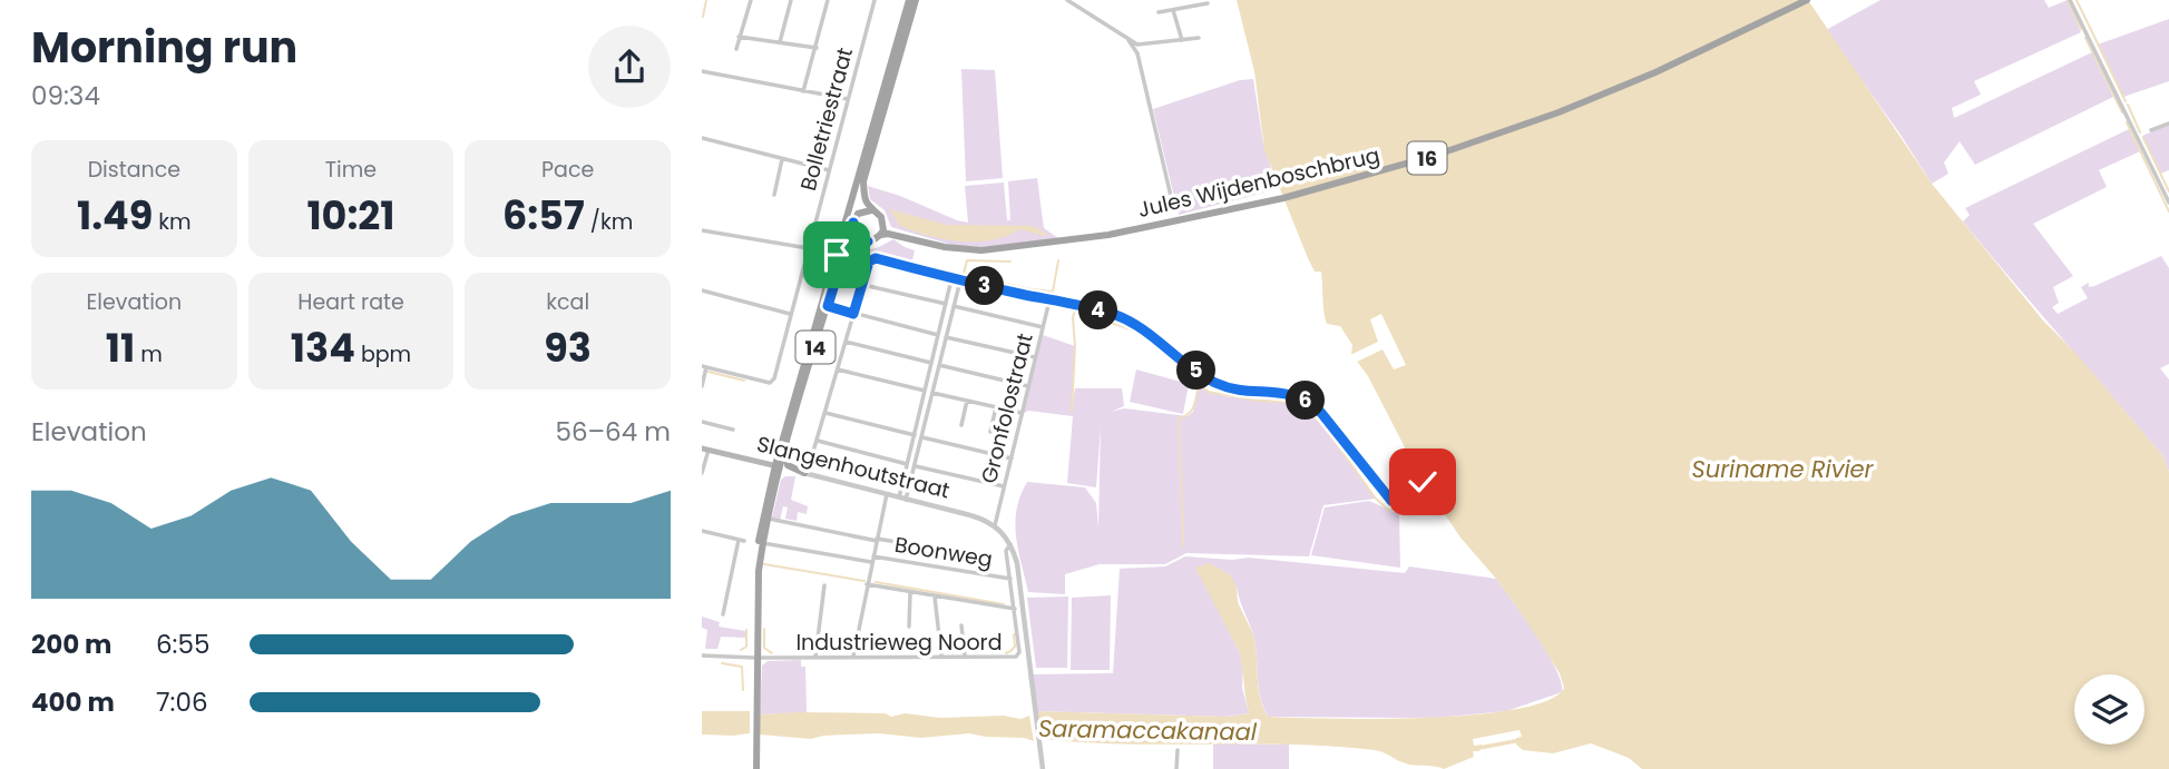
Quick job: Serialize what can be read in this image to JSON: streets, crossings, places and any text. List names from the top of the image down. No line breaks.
{"streets":{"main road":["16","Jules Wijdenboschbrug","14","Slangenhoutstraat"],"street":["Bolletriestraat","Gronfolostraat","Boonweg","Industrieweg Noord"]},"crossings":[["16","Jules Wijdenboschbrug"],["16","14"],["Jules Wijdenboschbrug","14"],["14","Slangenhoutstraat"],["14","Industrieweg Noord"],["Gronfolostraat","Slangenhoutstraat"],["Boonweg","Industrieweg Noord"]],"water":["Suriname Rivier","Saramaccakanaal"],"page":{"heading":["Morning run","09:34"],"stats":[["Distance","1.49 km"],["Time","10:21"],["Pace","6:57 /km"],["Elevation","11 m"],["Heart rate","134 bpm"],["kcal","93"]],"pins":["3","4","5","6"],"chart":["Elevation","56–64 m"],"list":[{"name":"200 m","note":"6:55"},{"name":"400 m","note":"7:06"}]}}
